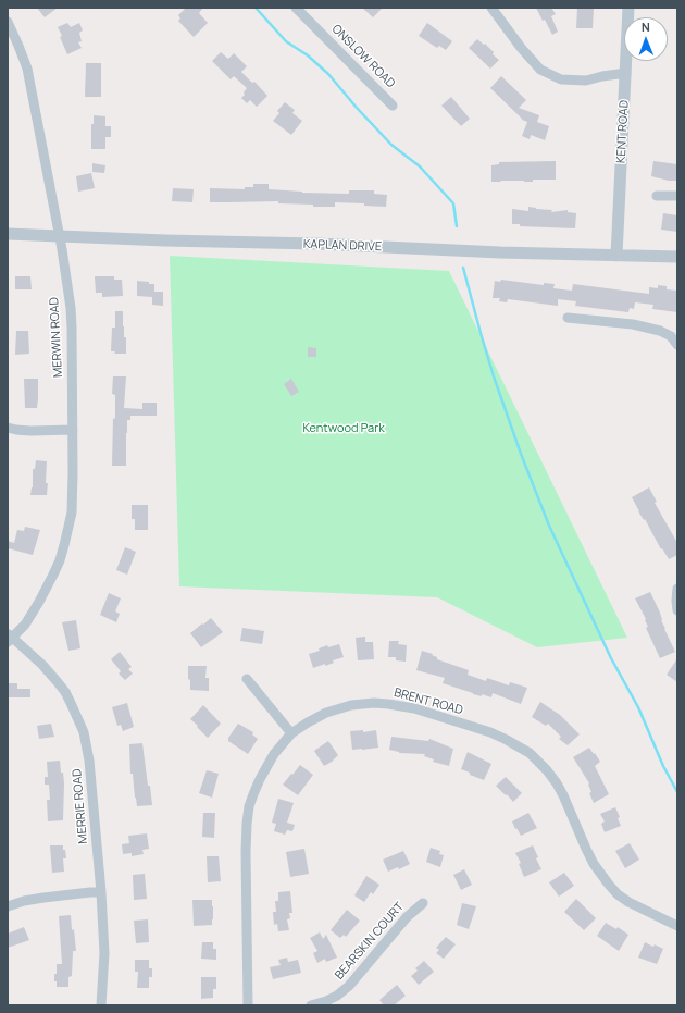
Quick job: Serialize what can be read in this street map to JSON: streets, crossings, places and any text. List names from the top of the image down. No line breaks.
{"streets":{"street":["ONSLOW ROAD","KENT ROAD","KAPLAN DRIVE","MERWIN ROAD","BRENT ROAD","MERRIE ROAD","BEARSKIN COURT"]},"crossings":[["KENT ROAD","KAPLAN DRIVE"],["KAPLAN DRIVE","MERWIN ROAD"],["MERWIN ROAD","MERRIE ROAD"]],"parks":["Kentwood Park"],"north":"top"}
